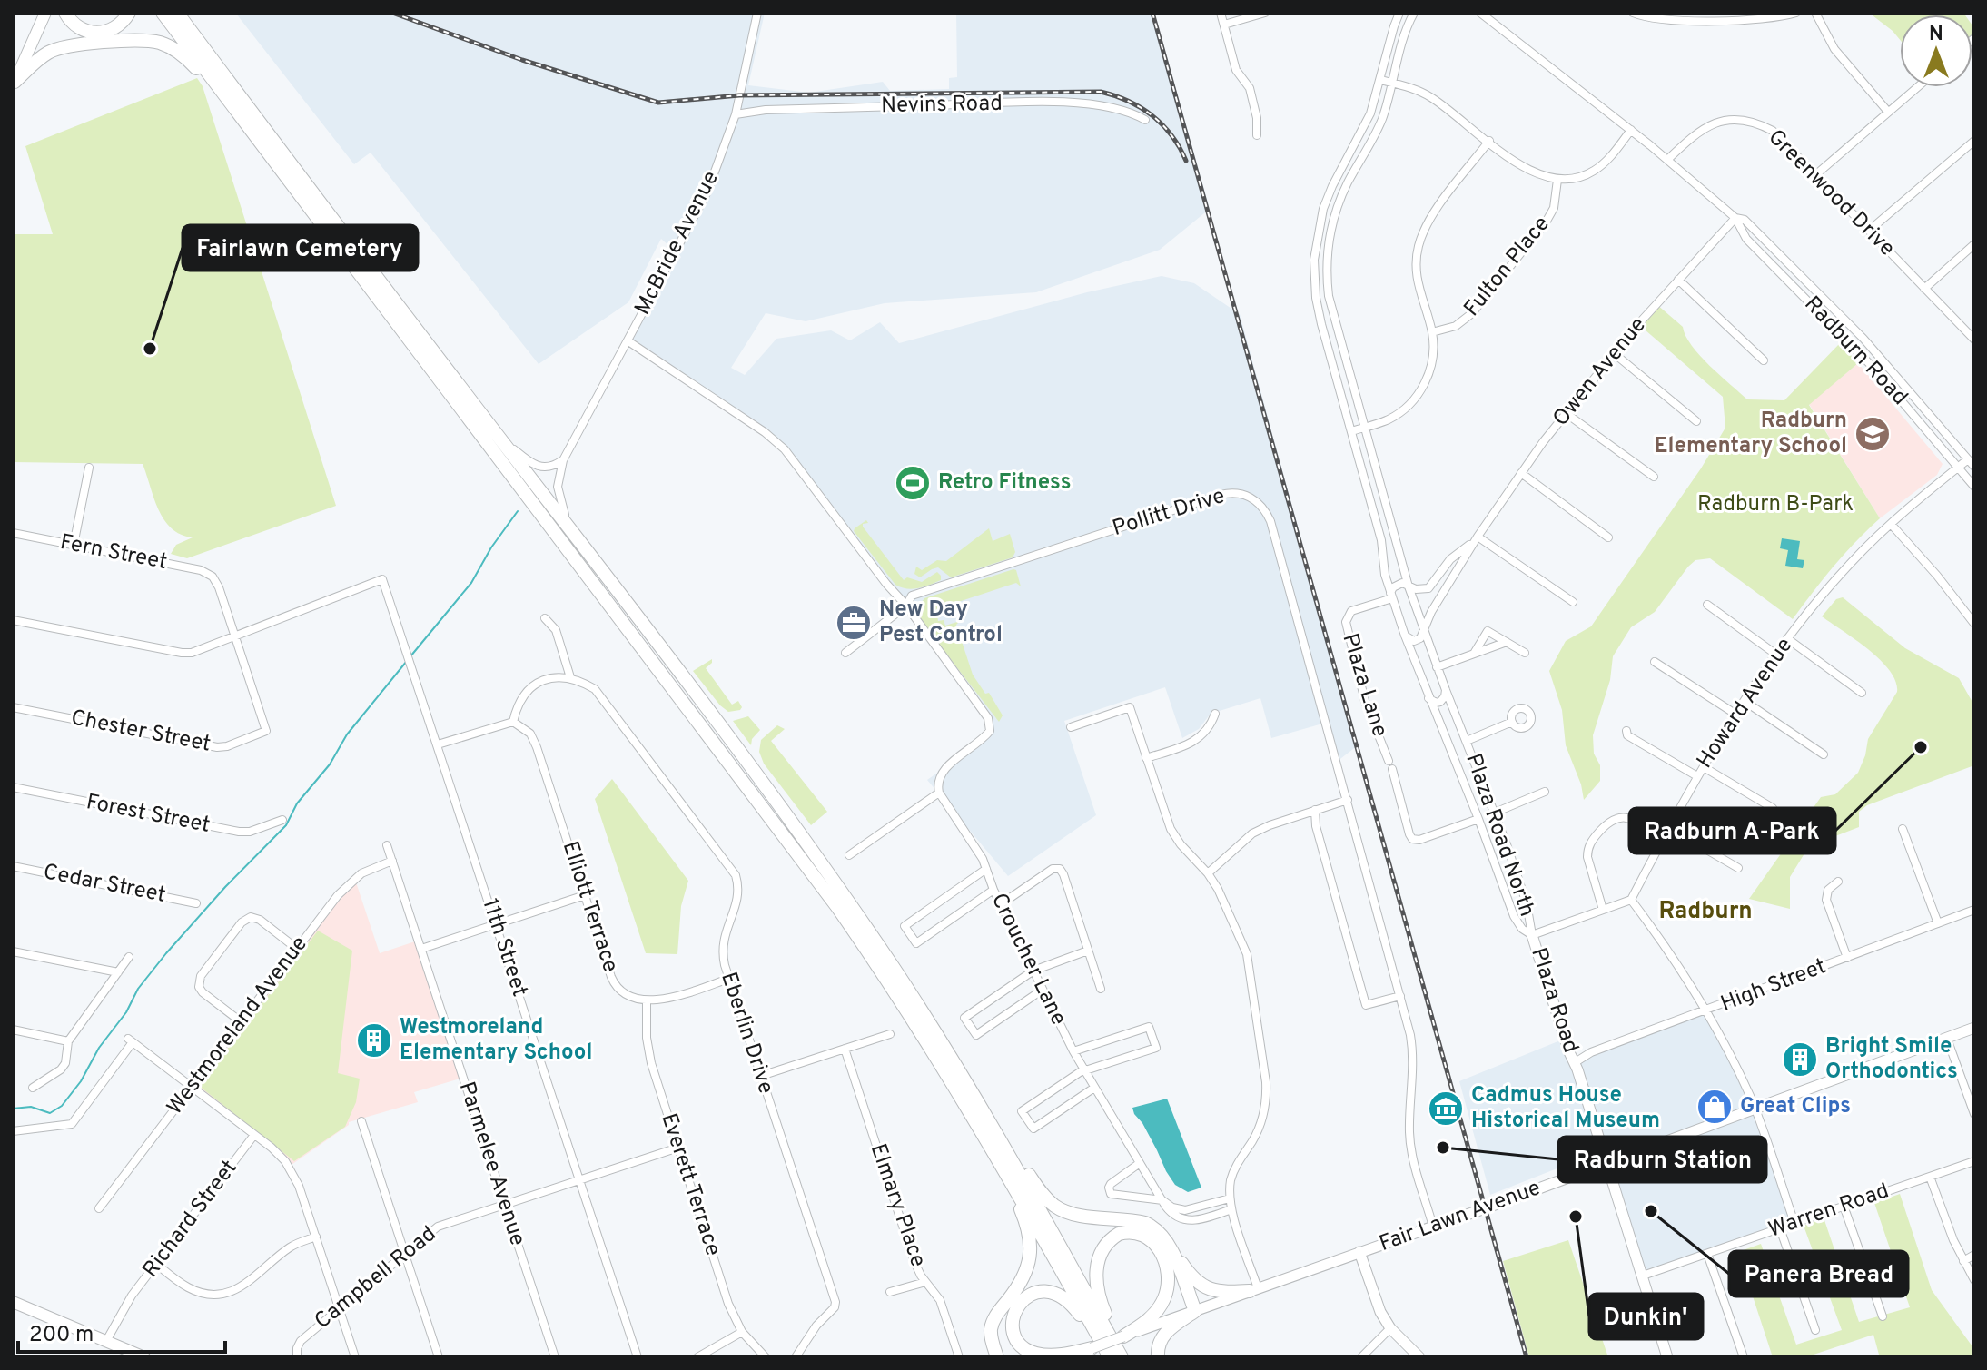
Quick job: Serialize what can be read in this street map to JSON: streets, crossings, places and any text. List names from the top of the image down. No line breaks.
{"streets":{"main road":["Plaza Road","Fair Lawn Avenue"],"street":["Nevins Road","Greenwood Drive","McBride Avenue","Fulton Place","Radburn Road","Owen Avenue","Pollitt Drive","Fern Street","Plaza Lane","Howard Avenue","Chester Street","Forest Street","Plaza Road North","Cedar Street","Elliott Terrace","11th Street","Croucher Lane","High Street","Westmoreland Avenue","Eberlin Drive","Parmelee Avenue","Everett Terrace","Elmary Place","Warren Road","Richard Street","Campbell Road"]},"crossings":[["Nevins Road","McBride Avenue"],["Greenwood Drive","Radburn Road"],["Radburn Road","Owen Avenue"],["Radburn Road","Howard Avenue"],["Owen Avenue","Plaza Lane"],["Owen Avenue","Plaza Road North"],["Pollitt Drive","Fair Lawn Avenue"],["Fern Street","Chester Street"],["Fern Street","11th Street"],["Plaza Lane","Plaza Road North"],["Chester Street","11th Street"],["Plaza Road North","Plaza Road"],["Elliott Terrace","Everett Terrace"],["11th Street","Campbell Road"],["High Street","Plaza Road"],["Plaza Road","Warren Road"],["Plaza Road","Fair Lawn Avenue"],["Westmoreland Avenue","Parmelee Avenue"],["Parmelee Avenue","Campbell Road"],["Everett Terrace","Campbell Road"]],"districts":["Radburn"],"parks":["Radburn B-Park"],"places":{"other":["Fairlawn Cemetery","Radburn A-Park","Radburn Station","Panera Bread","Dunkin'"],"school or university":["Radburn Elementary School"],"sports":["Retro Fitness"],"office":["New Day Pest Control"],"building":["Westmoreland Elementary School","Bright Smile Orthodontics"],"shop":["Great Clips"],"museum":["Cadmus House Historical Museum"]},"scale_bar":"200 m","north":"top"}
